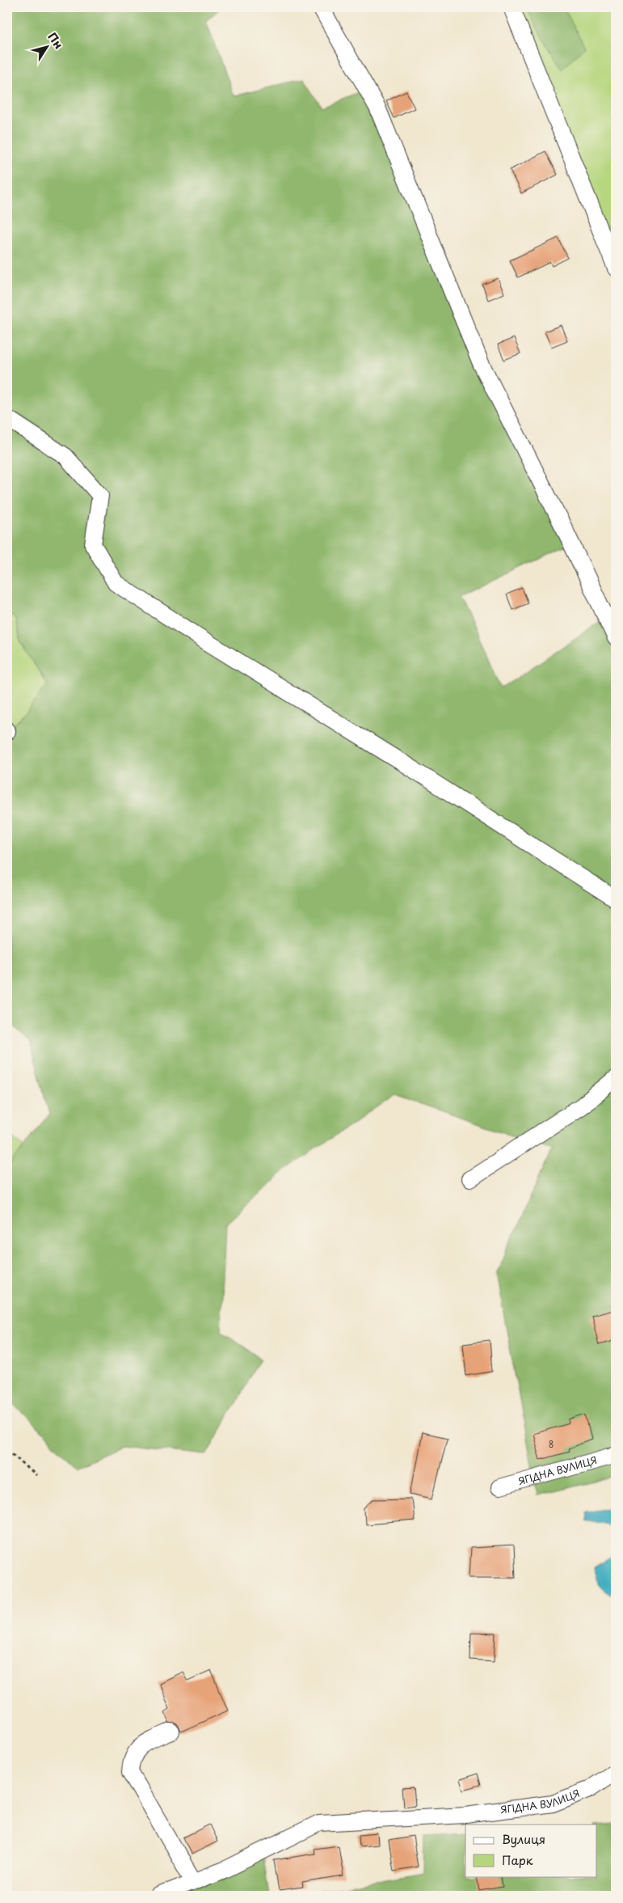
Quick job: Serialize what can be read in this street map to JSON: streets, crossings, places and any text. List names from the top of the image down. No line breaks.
{"streets":{"street":["ЯГІДНА ВУЛИЦЯ"]},"house_numbers":["8"],"legend":["Вулиця","Парк"],"north":"top right"}
